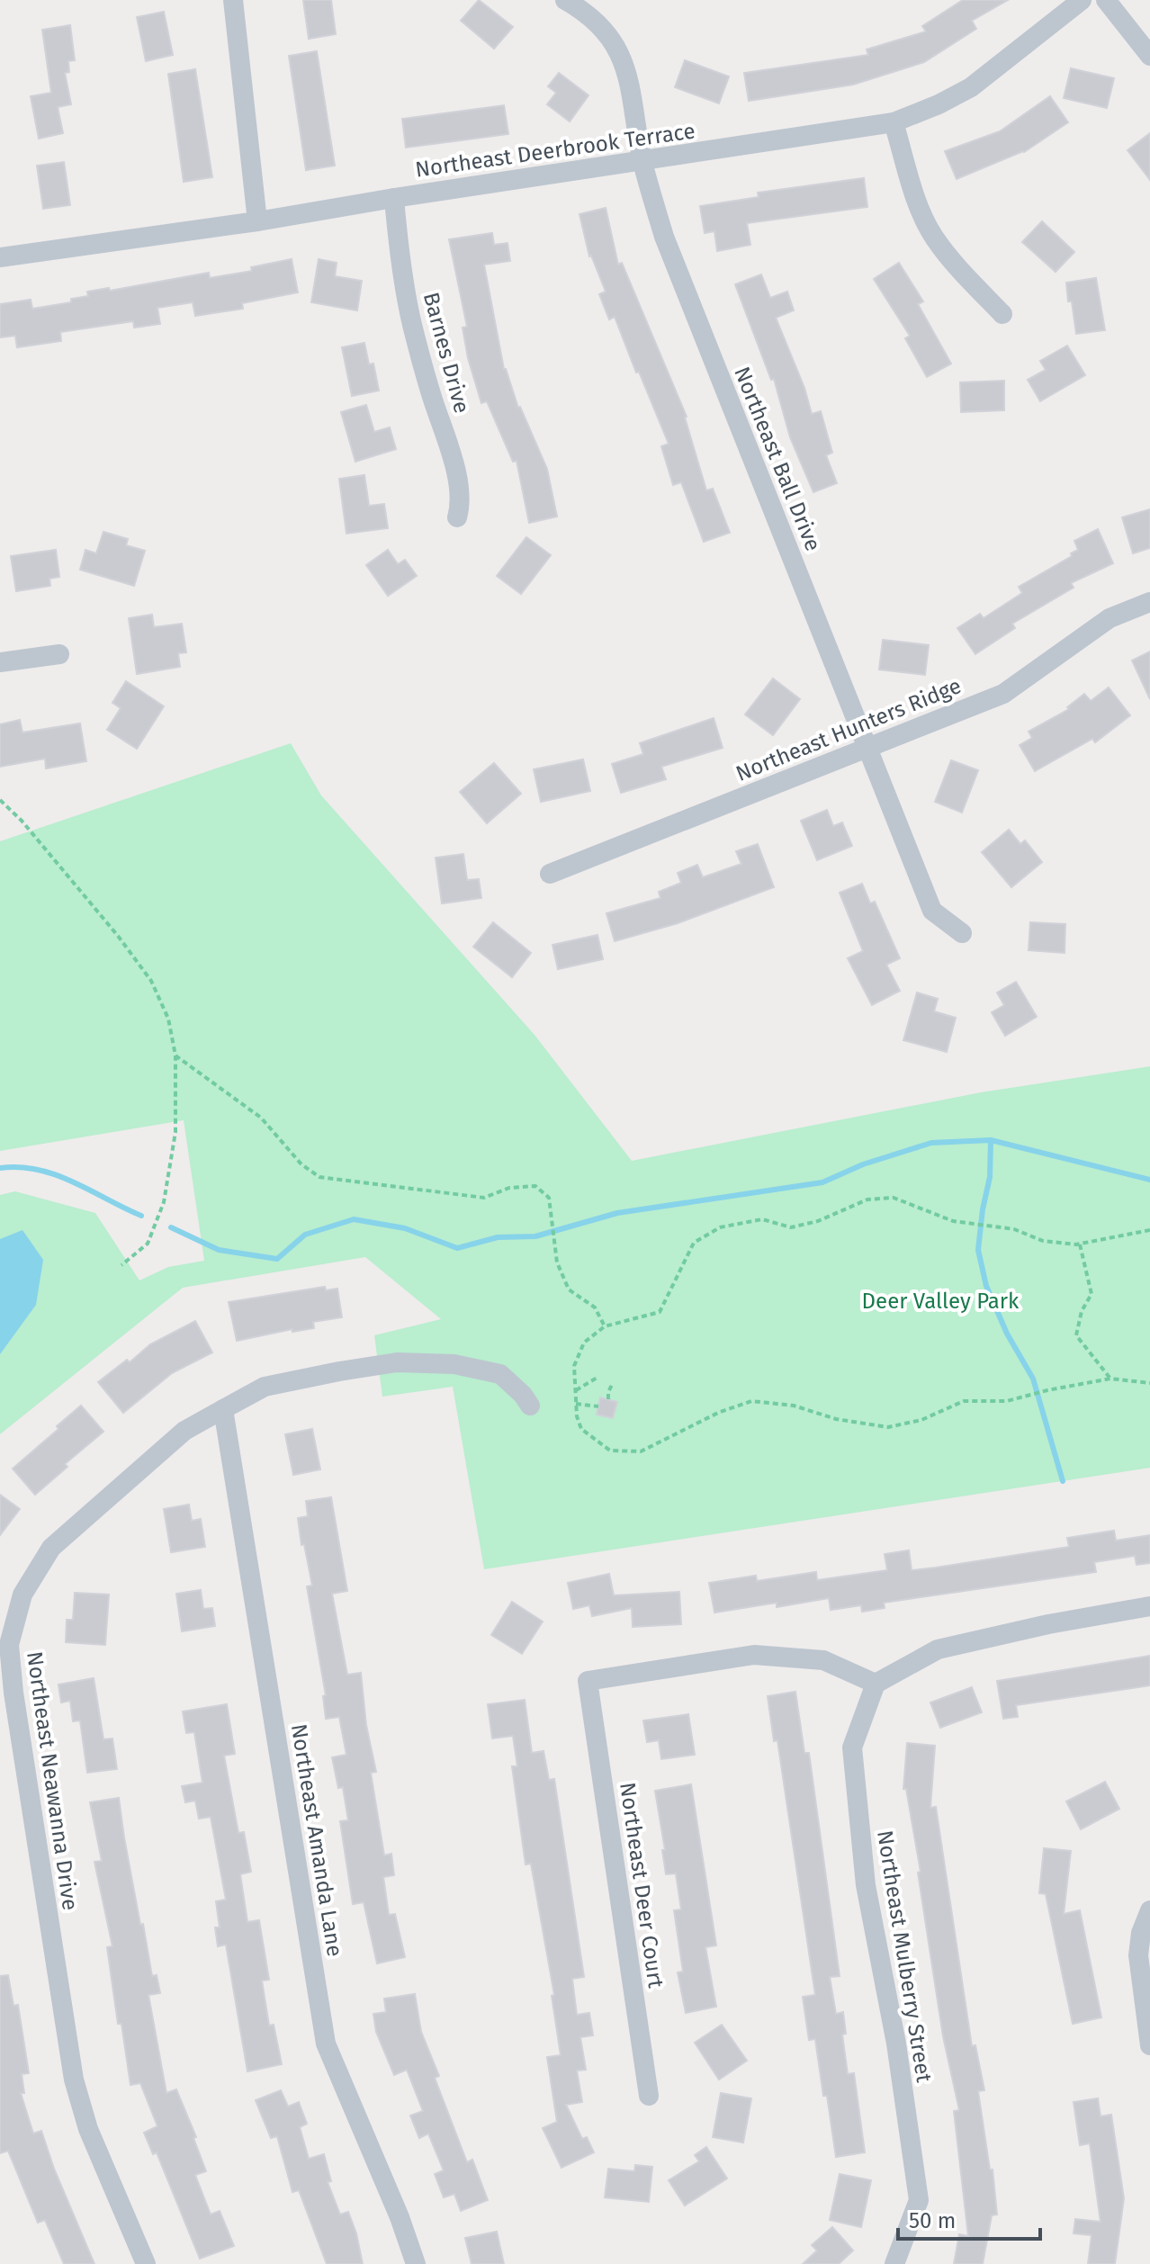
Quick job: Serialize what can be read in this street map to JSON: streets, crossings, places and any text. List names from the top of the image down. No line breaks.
{"streets":{"street":["Northeast Deerbrook Terrace","Barnes Drive","Northeast Ball Drive","Northeast Hunters Ridge","Northeast Neawanna Drive","Northeast Amanda Lane","Northeast Deer Court","Northeast Mulberry Street"]},"crossings":[["Northeast Deerbrook Terrace","Barnes Drive"],["Northeast Deerbrook Terrace","Northeast Ball Drive"],["Northeast Ball Drive","Northeast Hunters Ridge"],["Northeast Neawanna Drive","Northeast Amanda Lane"],["Northeast Deer Court","Northeast Mulberry Street"]],"parks":["Deer Valley Park"],"scale_bar":"50 m"}
